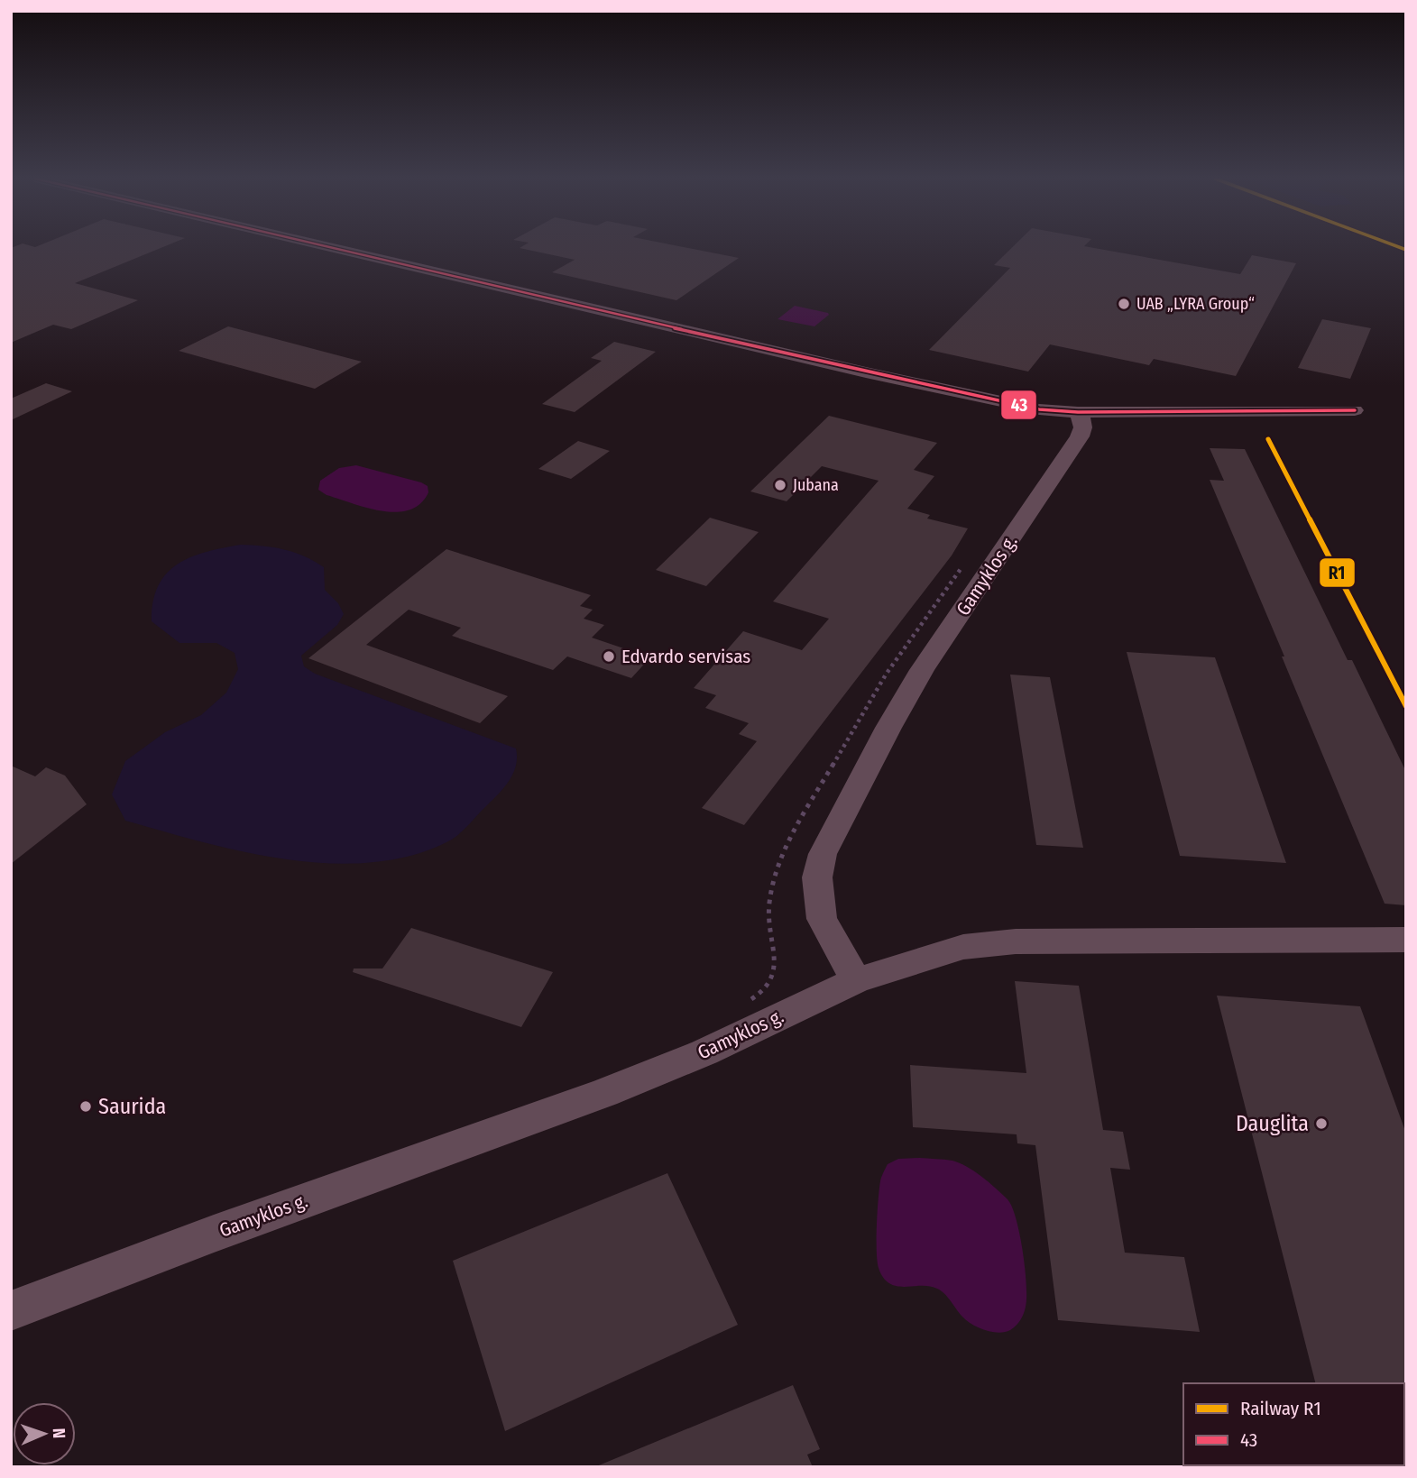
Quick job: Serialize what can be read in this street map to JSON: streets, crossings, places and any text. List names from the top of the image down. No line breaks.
{"streets":{"street":["Gamyklos g."]},"places":["UAB „LYRA Group“","Jubana","Edvardo servisas","Saurida","Dauglita"],"lines":["rail line R1","transit line 43"],"legend":["Railway R1","43"],"north":"right"}
